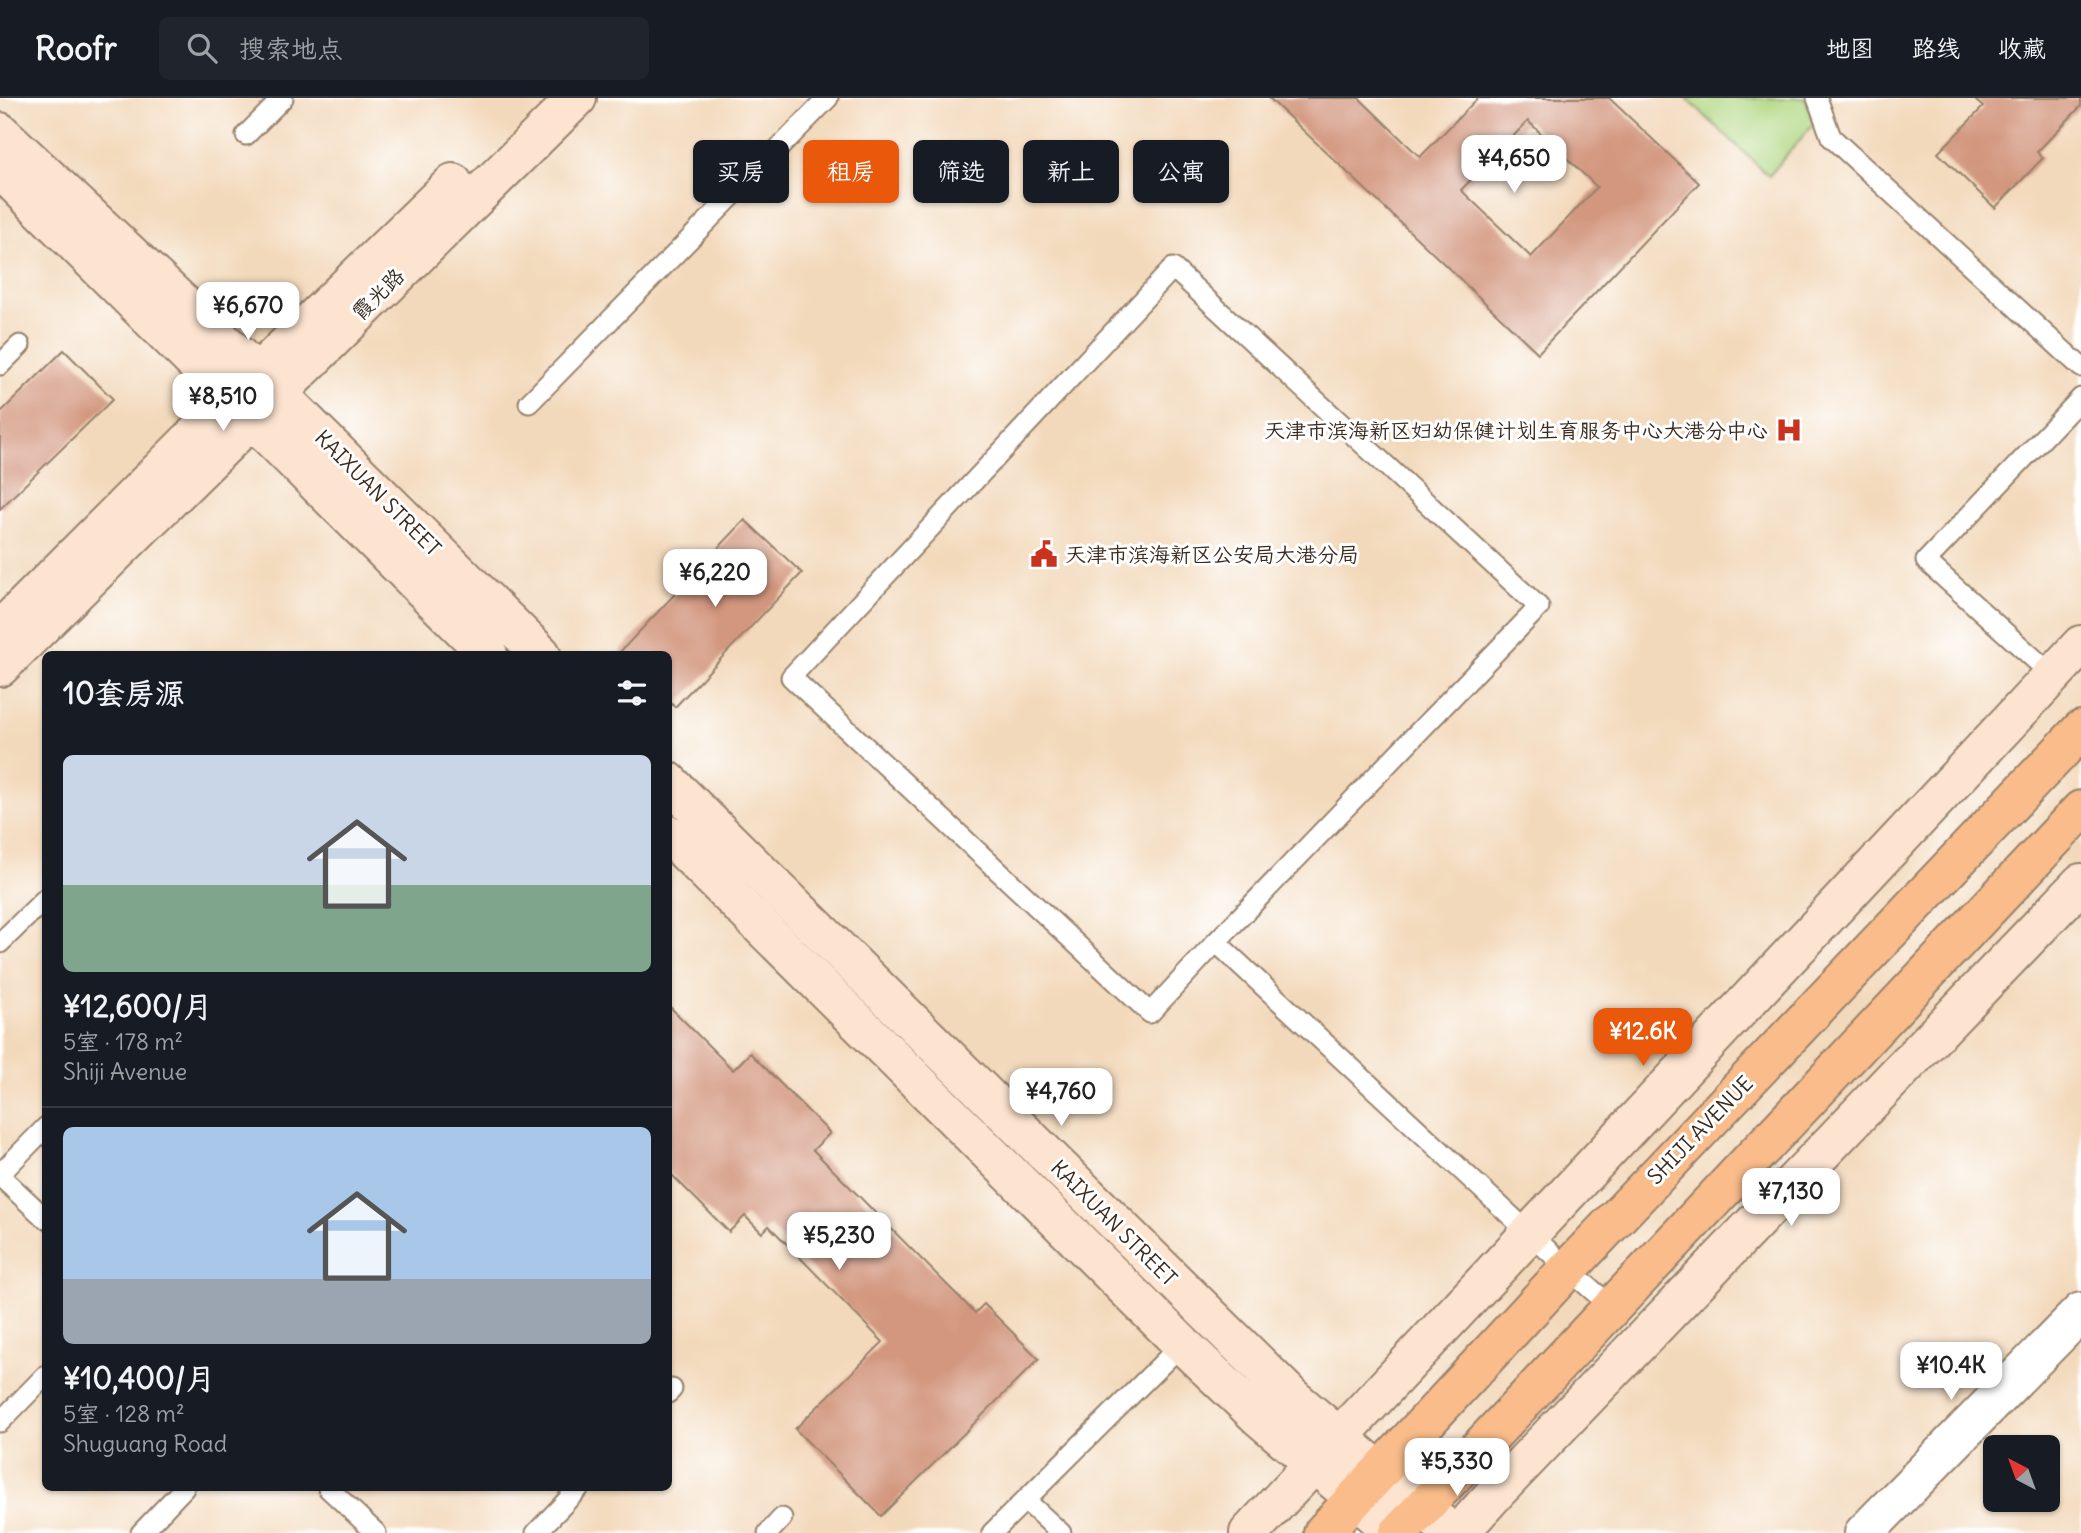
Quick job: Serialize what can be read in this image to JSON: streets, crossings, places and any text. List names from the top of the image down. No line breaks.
{"streets":{"main road":["SHIJI AVENUE"],"street":["霞光路","KAIXUAN STREET"]},"crossings":[["霞光路","KAIXUAN STREET"],["KAIXUAN STREET","SHIJI AVENUE"]],"places":{"hospital":["天津市滨海新区妇幼保健计划生育服务中心大港分中心"],"public building":["天津市滨海新区公安局大港分局"]},"north":"top left","page":{"header":"Roofr","search":"搜索地点","nav":["地图","路线","收藏"],"price":["¥4,650","¥6,670","¥8,510","¥6,220","¥12.6K","¥4,760","¥7,130","¥5,230","¥10.4K","¥5,330"],"chip":["买房","租房","筛选","新上","公寓"],"heading":"10套房源","list":[{"name":"¥12,600/月","note":"5室 · 178 m² · Shiji Avenue"},{"name":"¥10,400/月","note":"5室 · 128 m² · Shuguang Road"}]}}
